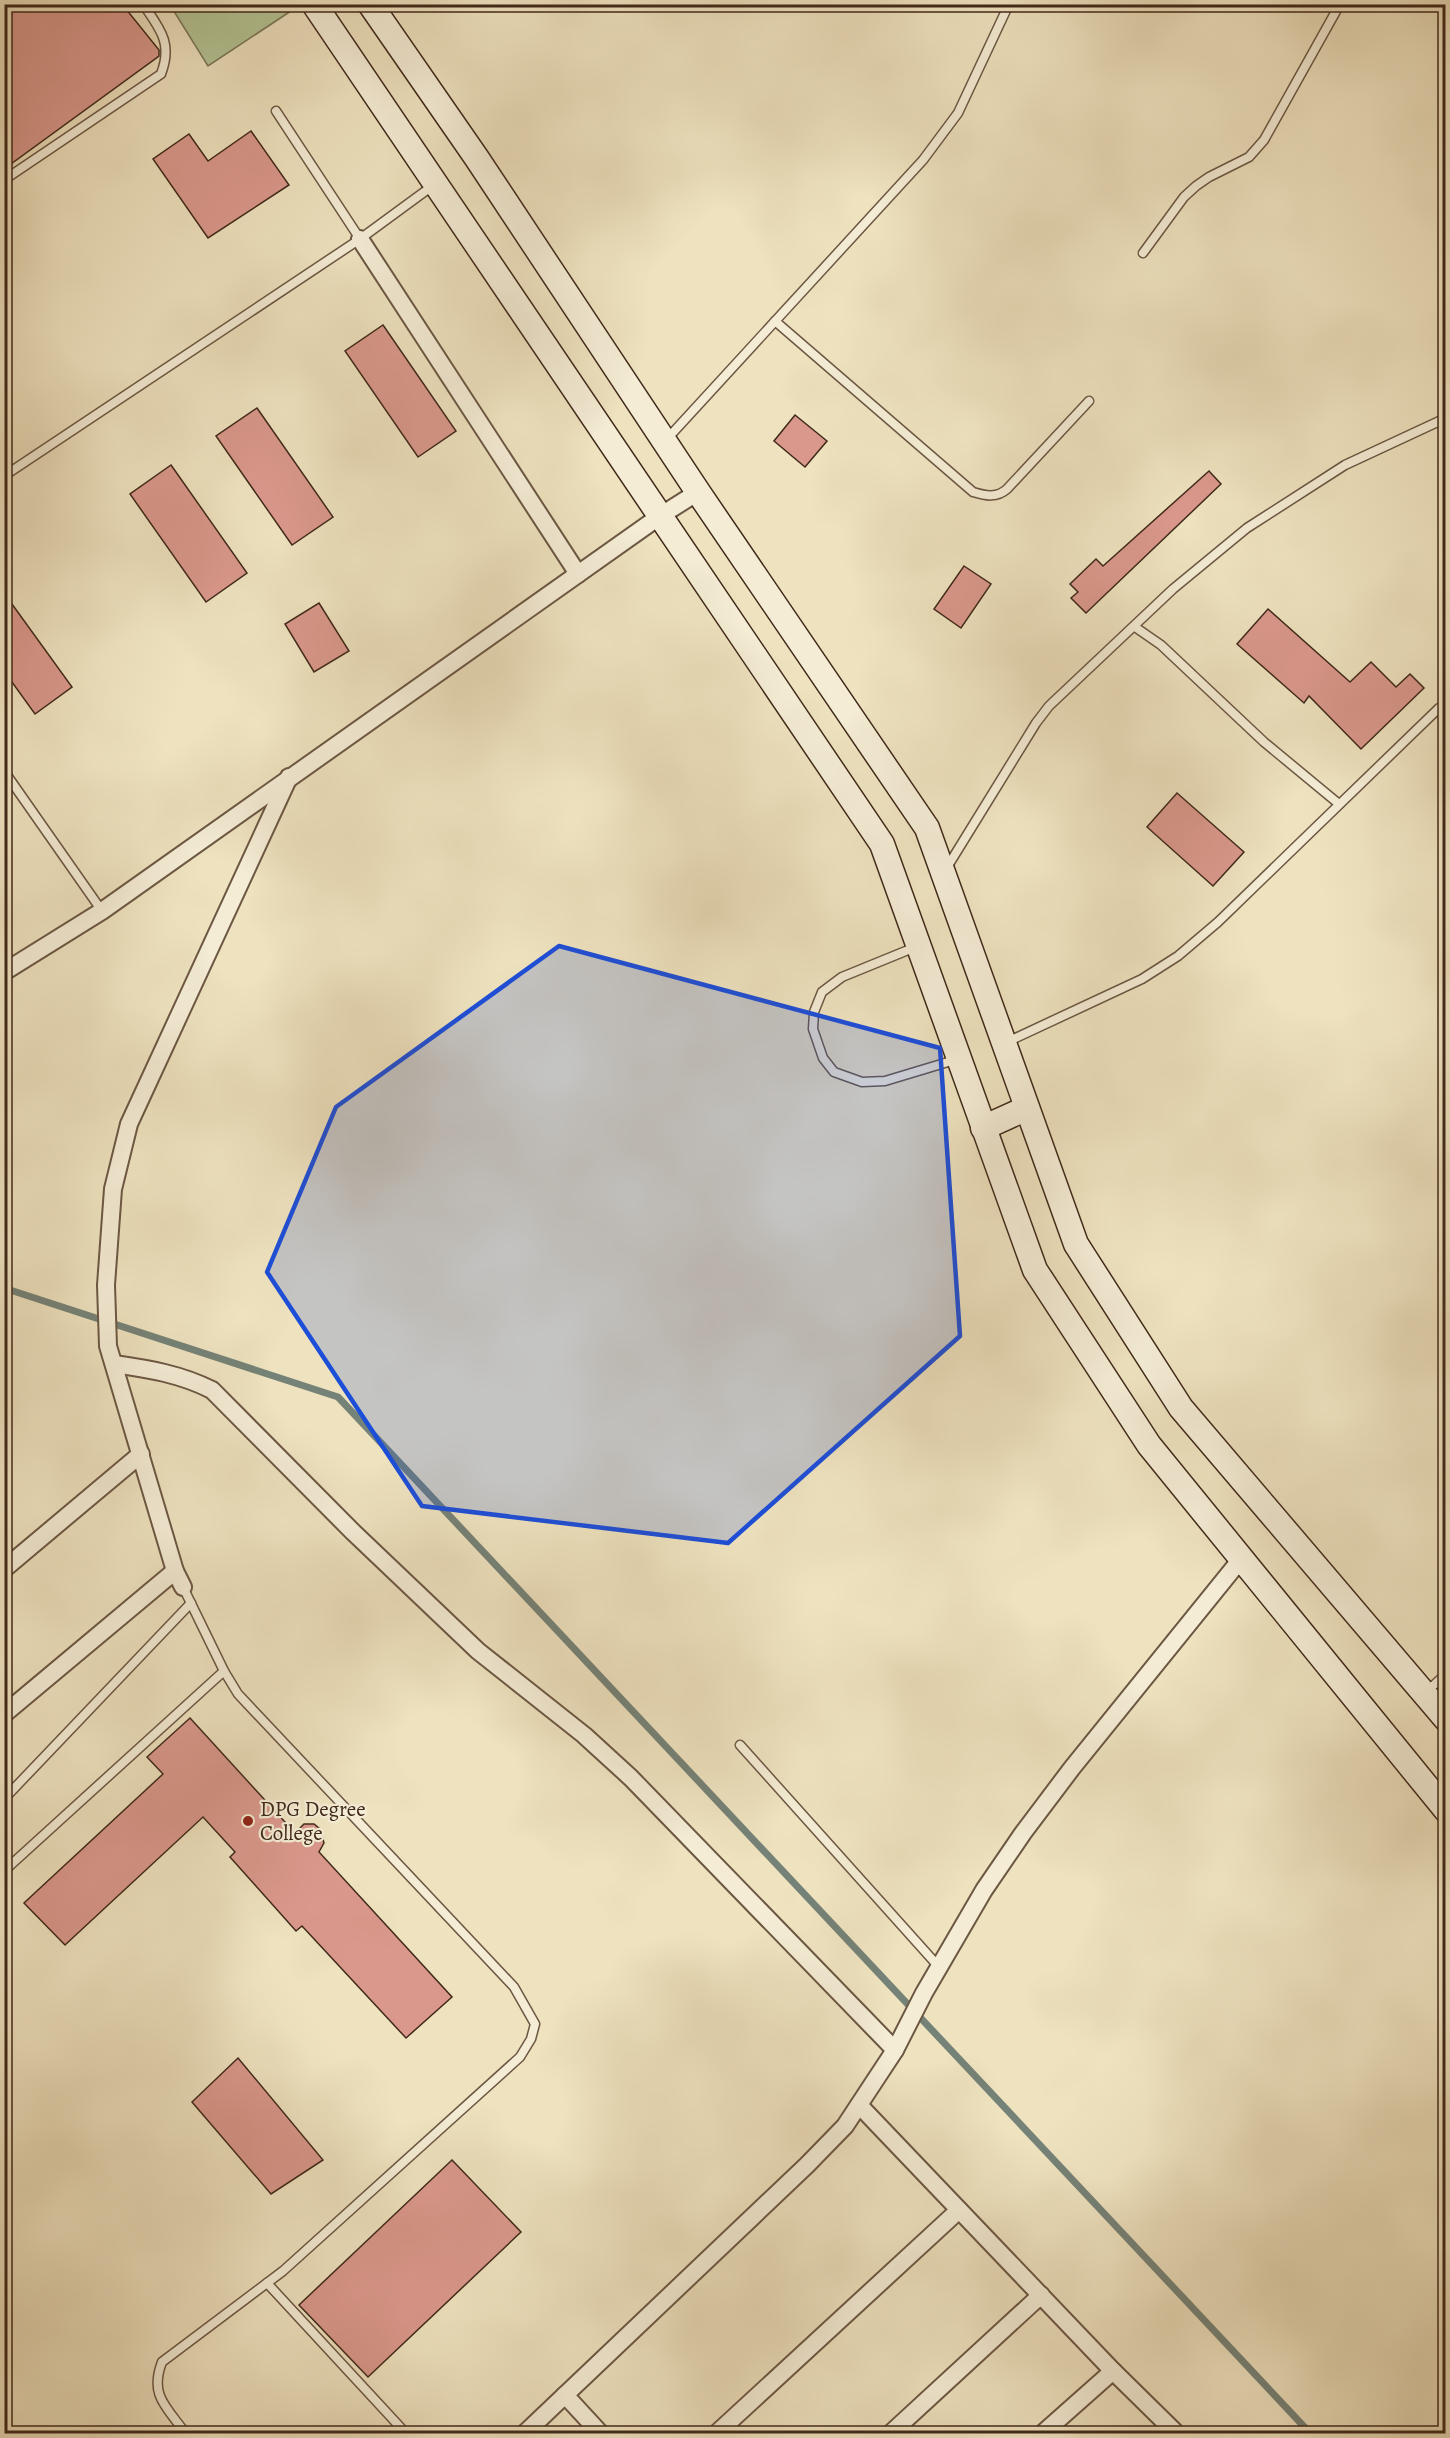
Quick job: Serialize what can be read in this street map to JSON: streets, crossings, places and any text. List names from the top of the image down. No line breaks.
{"places":["DPG Degree College"]}
